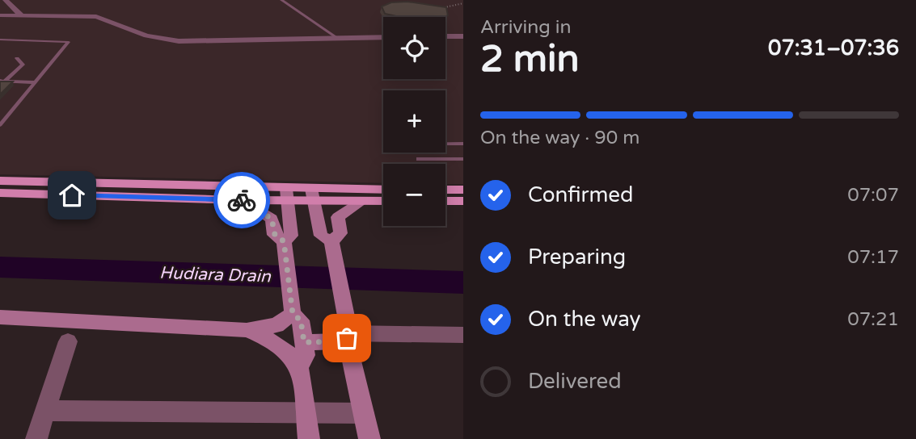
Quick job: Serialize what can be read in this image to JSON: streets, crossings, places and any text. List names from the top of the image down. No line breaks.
{"water":["Hudiara Drain"],"page":{"heading":["2 min","Arriving in","07:31–07:36"],"map_buttons":["+","−"],"bar":"On the way · 90 m","list":[["Confirmed","07:07"],["Preparing","07:17"],["On the way","07:21"],"Delivered"]}}
